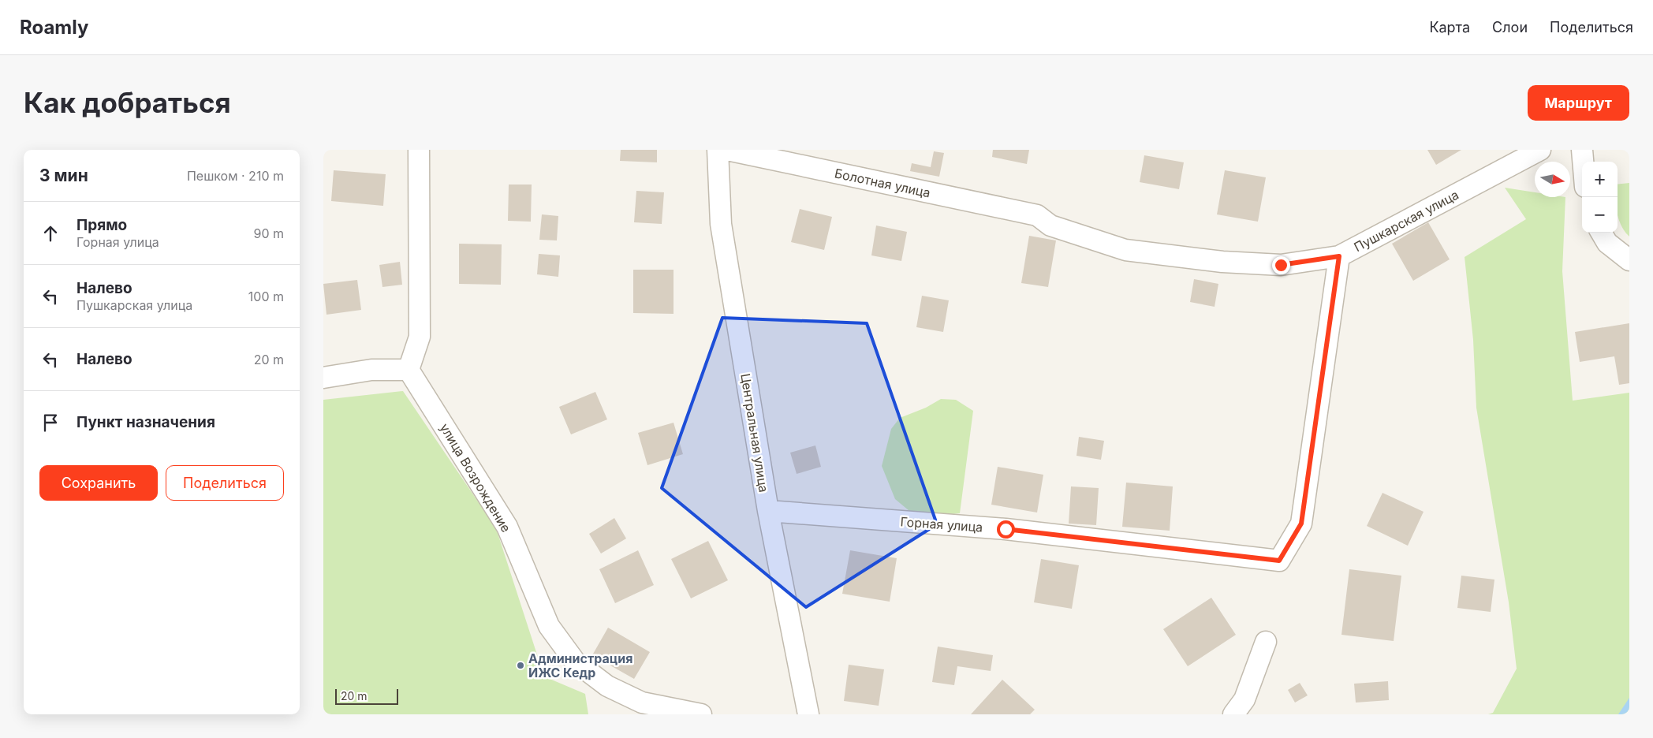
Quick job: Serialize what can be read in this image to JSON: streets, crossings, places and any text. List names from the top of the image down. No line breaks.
{"streets":{"street":["Болотная улица","Пушкарская улица","Центральная улица","улица Возрождение","Горная улица"]},"crossings":[["Болотная улица","Пушкарская улица"],["Пушкарская улица","Горная улица"],["Центральная улица","Горная улица"]],"places":["Администрация ИЖС Кедр"],"scale_bar":"20 m","north":"right","page":{"header":"Roamly","nav":["Карта","Слои","Поделиться"],"buttons":["Маршрут",["Сохранить","Поделиться"]],"title":"Как добраться","heading":["3 мин","Пешком · 210 m"],"map_buttons":["+","−"],"list":[["Прямо","Горная улица","90 m"],["Налево","Пушкарская улица","100 m"],["Налево","20 m"],"Пункт назначения"],"scale":"20 m"}}
